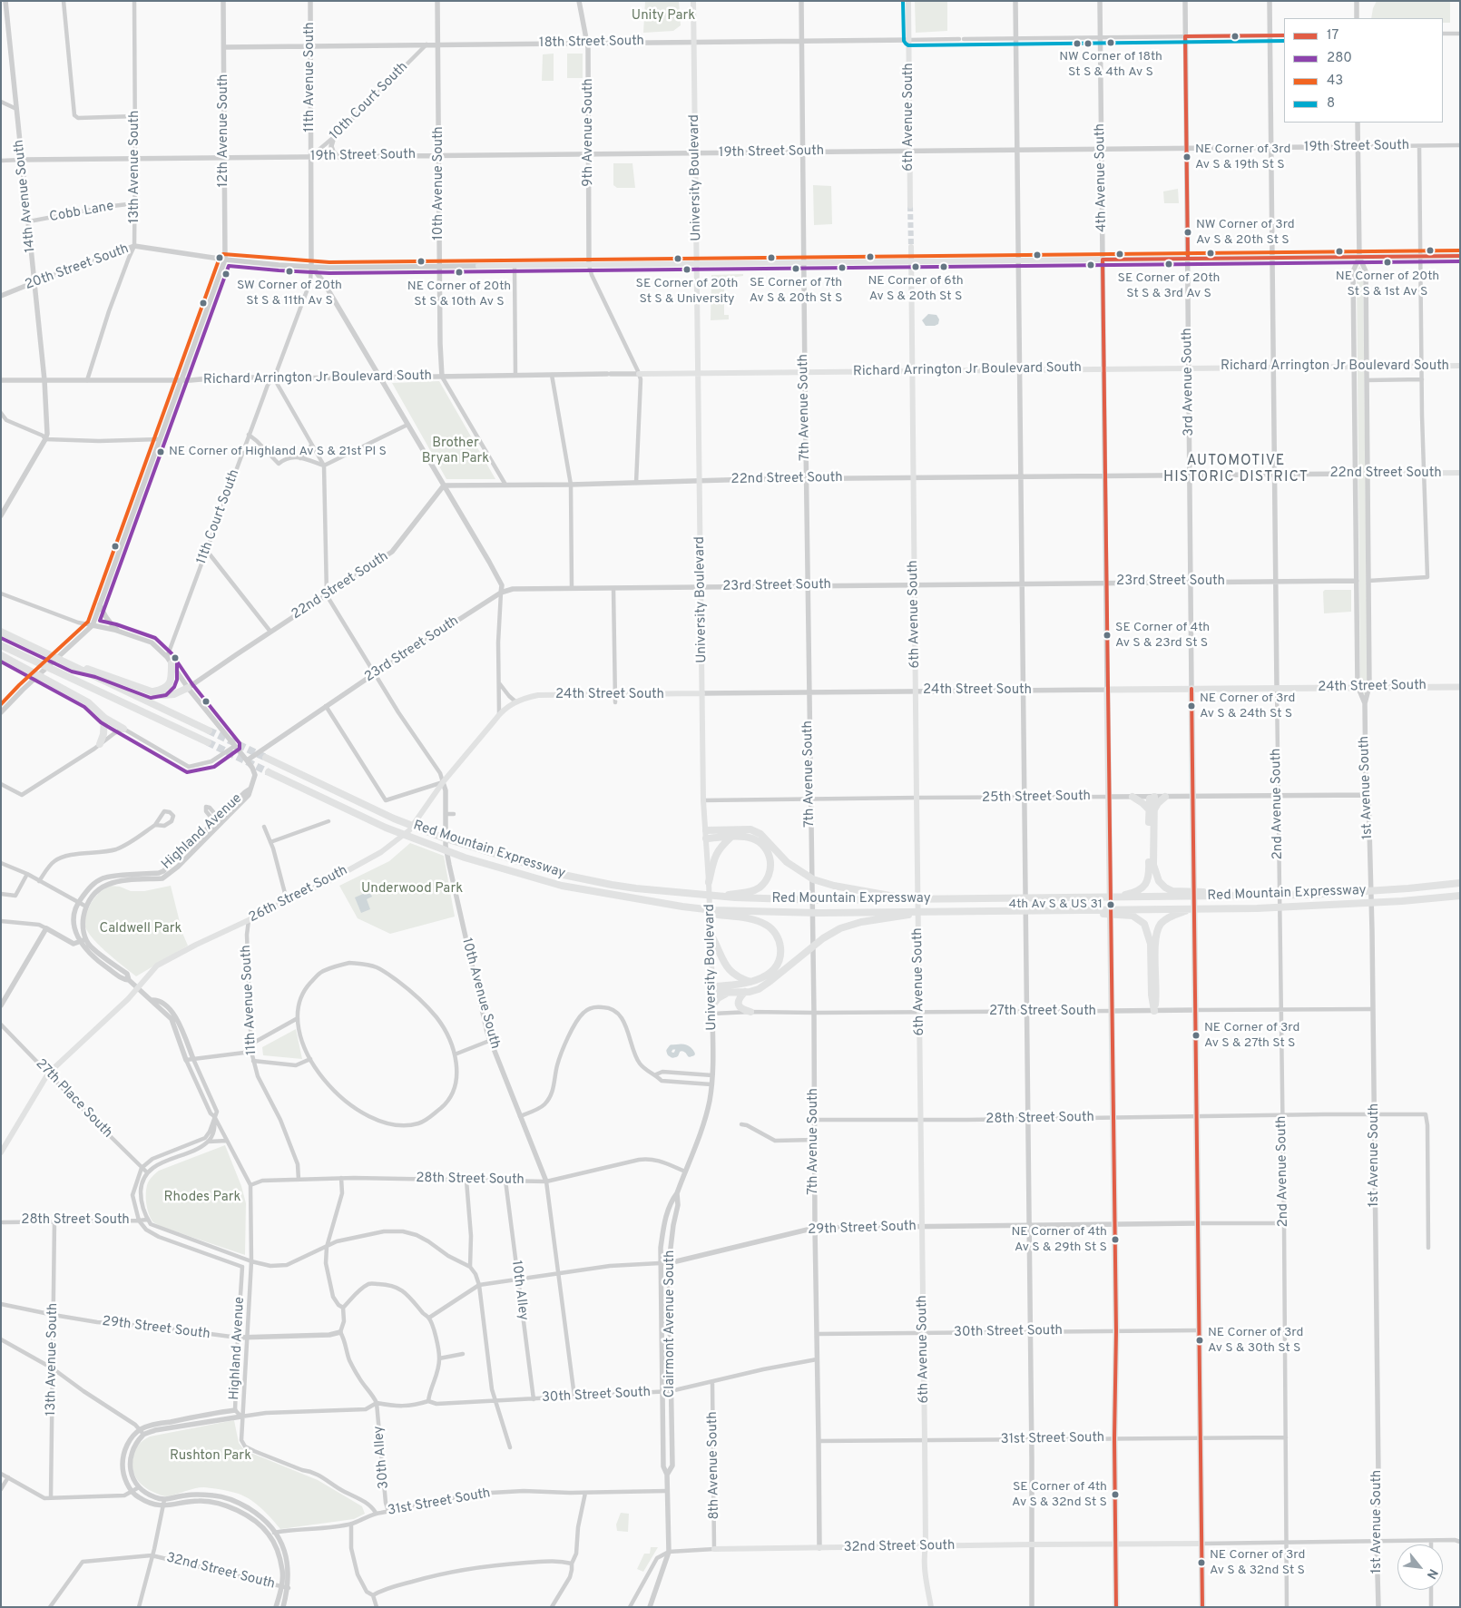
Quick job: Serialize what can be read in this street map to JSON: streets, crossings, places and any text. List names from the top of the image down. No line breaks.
{"streets":{"highway":["Red Mountain Expressway"],"main road":["6th Avenue South","University Boulevard","4th Avenue South","20th Street South","Richard Arrington Jr Boulevard South","3rd Avenue South","22nd Street South","24th Street South","26th Street South","32nd Street South"],"street":["18th Street South","11th Avenue South","10th Court South","12th Avenue South","9th Avenue South","19th Street South","13th Avenue South","10th Avenue South","14th Avenue South","Cobb Lane","7th Avenue South","11th Court South","23rd Street South","1st Avenue South","25th Street South","2nd Avenue South","Highland Avenue","27th Street South","27th Place South","28th Street South","29th Street South","10th Alley","Clairmont Avenue South","30th Street South","31st Street South","30th Alley","8th Avenue South"]},"crossings":[["18th Street South","11th Avenue South"],["18th Street South","10th Court South"],["18th Street South","6th Avenue South"],["18th Street South","12th Avenue South"],["18th Street South","9th Avenue South"],["18th Street South","University Boulevard"],["18th Street South","4th Avenue South"],["18th Street South","10th Avenue South"],["18th Street South","3rd Avenue South"],["18th Street South","7th Avenue South"],["18th Street South","2nd Avenue South"],["11th Avenue South","10th Court South"],["11th Avenue South","19th Street South"],["11th Avenue South","20th Street South"],["11th Avenue South","Richard Arrington Jr Boulevard South"],["11th Avenue South","11th Court South"],["11th Avenue South","26th Street South"],["11th Avenue South","28th Street South"],["10th Court South","19th Street South"],["6th Avenue South","19th Street South"],["6th Avenue South","20th Street South"],["6th Avenue South","Richard Arrington Jr Boulevard South"],["6th Avenue South","22nd Street South"],["6th Avenue South","23rd Street South"],["6th Avenue South","24th Street South"],["6th Avenue South","25th Street South"],["6th Avenue South","27th Street South"],["6th Avenue South","28th Street South"],["6th Avenue South","29th Street South"],["6th Avenue South","30th Street South"],["6th Avenue South","31st Street South"],["6th Avenue South","32nd Street South"],["12th Avenue South","19th Street South"],["12th Avenue South","20th Street South"],["9th Avenue South","19th Street South"],["9th Avenue South","20th Street South"],["19th Street South","13th Avenue South"],["19th Street South","University Boulevard"],["19th Street South","4th Avenue South"],["19th Street South","10th Avenue South"],["19th Street South","14th Avenue South"],["19th Street South","3rd Avenue South"],["19th Street South","7th Avenue South"],["19th Street South","1st Avenue South"],["19th Street South","2nd Avenue South"],["13th Avenue South","Cobb Lane"],["13th Avenue South","20th Street South"],["13th Avenue South","Richard Arrington Jr Boulevard South"],["13th Avenue South","28th Street South"],["13th Avenue South","29th Street South"],["University Boulevard","20th Street South"],["University Boulevard","Richard Arrington Jr Boulevard South"],["University Boulevard","22nd Street South"],["University Boulevard","23rd Street South"],["University Boulevard","24th Street South"],["University Boulevard","25th Street South"],["University Boulevard","27th Street South"],["University Boulevard","28th Street South"],["University Boulevard","Clairmont Avenue South"],["4th Avenue South","20th Street South"],["4th Avenue South","Richard Arrington Jr Boulevard South"],["4th Avenue South","22nd Street South"],["4th Avenue South","23rd Street South"],["4th Avenue South","24th Street South"],["4th Avenue South","25th Street South"],["4th Avenue South","27th Street South"],["4th Avenue South","28th Street South"],["4th Avenue South","29th Street South"],["4th Avenue South","30th Street South"],["4th Avenue South","31st Street South"],["4th Avenue South","32nd Street South"],["10th Avenue South","20th Street South"],["10th Avenue South","Richard Arrington Jr Boulevard South"],["10th Avenue South","22nd Street South"],["10th Avenue South","26th Street South"],["10th Avenue South","28th Street South"],["10th Avenue South","29th Street South"],["10th Avenue South","30th Street South"],["14th Avenue South","Cobb Lane"],["14th Avenue South","20th Street South"],["14th Avenue South","Richard Arrington Jr Boulevard South"],["20th Street South","3rd Avenue South"],["20th Street South","7th Avenue South"],["20th Street South","1st Avenue South"],["20th Street South","2nd Avenue South"],["Richard Arrington Jr Boulevard South","3rd Avenue South"],["Richard Arrington Jr Boulevard South","7th Avenue South"],["Richard Arrington Jr Boulevard South","11th Court South"],["Richard Arrington Jr Boulevard South","1st Avenue South"],["Richard Arrington Jr Boulevard South","2nd Avenue South"],["3rd Avenue South","22nd Street South"],["3rd Avenue South","23rd Street South"],["3rd Avenue South","24th Street South"],["3rd Avenue South","25th Street South"],["3rd Avenue South","27th Street South"],["3rd Avenue South","28th Street South"],["3rd Avenue South","29th Street South"],["3rd Avenue South","30th Street South"],["3rd Avenue South","31st Street South"],["3rd Avenue South","32nd Street South"],["7th Avenue South","22nd Street South"],["7th Avenue South","23rd Street South"],["7th Avenue South","24th Street South"],["7th Avenue South","25th Street South"],["7th Avenue South","27th Street South"],["7th Avenue South","28th Street South"],["7th Avenue South","29th Street South"],["7th Avenue South","30th Street South"],["7th Avenue South","31st Street South"],["7th Avenue South","32nd Street South"],["22nd Street South","1st Avenue South"],["22nd Street South","2nd Avenue South"],["22nd Street South","Highland Avenue"],["11th Court South","Highland Avenue"],["23rd Street South","1st Avenue South"],["23rd Street South","2nd Avenue South"],["23rd Street South","Highland Avenue"],["24th Street South","2nd Avenue South"],["1st Avenue South","25th Street South"],["1st Avenue South","27th Street South"],["1st Avenue South","28th Street South"],["25th Street South","2nd Avenue South"],["2nd Avenue South","27th Street South"],["2nd Avenue South","28th Street South"],["2nd Avenue South","29th Street South"],["2nd Avenue South","31st Street South"],["Highland Avenue","26th Street South"],["Highland Avenue","28th Street South"],["Highland Avenue","29th Street South"],["26th Street South","27th Place South"],["28th Street South","10th Alley"],["29th Street South","10th Alley"],["29th Street South","Clairmont Avenue South"],["29th Street South","30th Street South"],["29th Street South","30th Alley"],["10th Alley","30th Street South"],["Clairmont Avenue South","30th Street South"],["Clairmont Avenue South","31st Street South"],["Clairmont Avenue South","32nd Street South"],["30th Street South","30th Alley"],["30th Street South","8th Avenue South"],["31st Street South","30th Alley"],["8th Avenue South","32nd Street South"]],"districts":["AUTOMOTIVE HISTORIC DISTRICT"],"parks":["Unity Park","Brother Bryan Park","Underwood Park","Caldwell Park","Rhodes Park","Rushton Park"],"places":["NW Corner of 18th St S & 4th Av S","NE Corner of 3rd Av S & 19th St S","NW Corner of 3rd Av S & 20th St S","NE Corner of 20th St S & 1st Av S","SE Corner of 20th St S & 3rd Av S","NE Corner of 6th Av S & 20th St S","SE Corner of 7th Av S & 20th St S","SE Corner of 20th St S & University","SW Corner of 20th St S & 11th Av S","NE Corner of 20th St S & 10th Av S","NE Corner of Highland Av S & 21st Pl S","SE Corner of 4th Av S & 23rd St S","NE Corner of 3rd Av S & 24th St S","4th Av S & US 31","NE Corner of 3rd Av S & 27th St S","NE Corner of 4th Av S & 29th St S","NE Corner of 3rd Av S & 30th St S","SE Corner of 4th Av S & 32nd St S","NE Corner of 3rd Av S & 32nd St S"],"lines":["transit line 8","transit line 17","transit line 43","transit line 280"],"legend":["17","280","43","8"],"north":"bottom right"}
